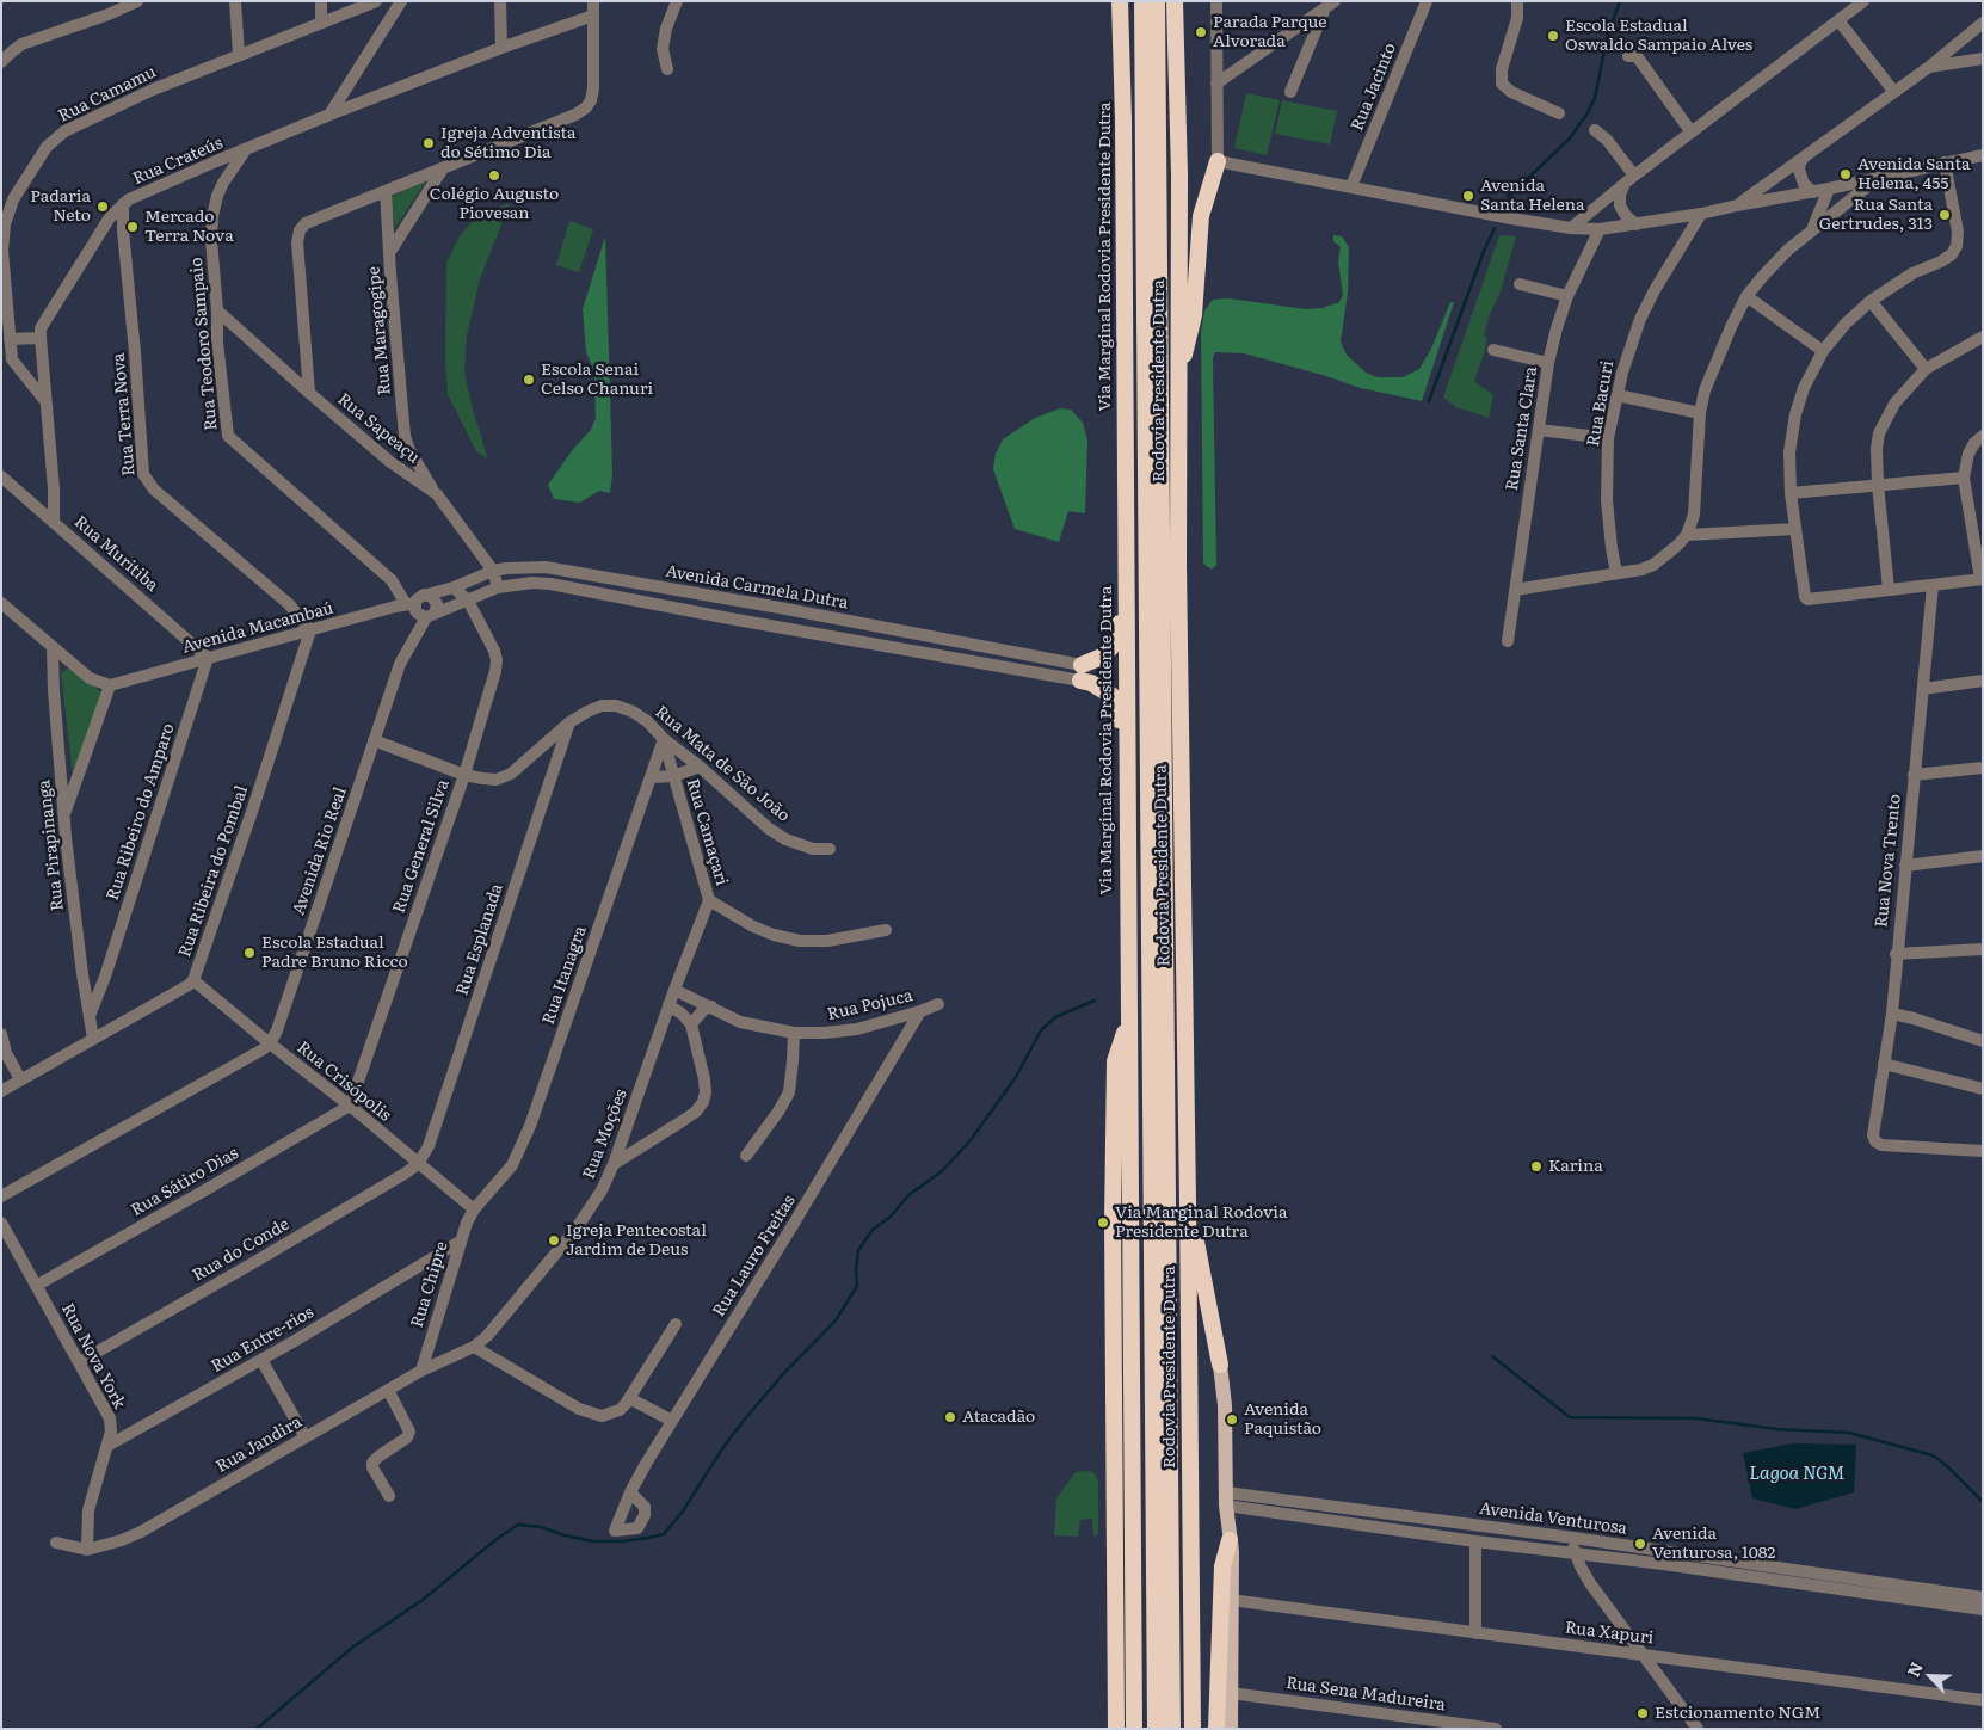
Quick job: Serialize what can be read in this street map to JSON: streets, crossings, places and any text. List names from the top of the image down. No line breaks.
{"streets":{"highway":["Via Marginal Rodovia Presidente Dutra","Rodovia Presidente Dutra"],"street":["Rua Jacinto","Rua Camamu","Rua Crateús","Rua Maragogipe","Rua Teodoro Sampaio","Rua Bacuri","Rua Terra Nova","Rua Sapeaçu","Rua Santa Clara","Rua Muritiba","Avenida Carmela Dutra","Avenida Macambaú","Rua Mata de São João","Rua Ribeiro do Amparo","Rua Camaçari","Rua Pirapinanga","Rua General Silva","Avenida Rio Real","Rua Nova Trento","Rua Ribeira do Pombal","Rua Esplanada","Rua Itanagra","Rua Pojuca","Rua Crisópolis","Rua Moções","Rua Sátiro Dias","Rua do Conde","Rua Lauro Freitas","Rua Chipre","Rua Entre-rios","Rua Nova York","Rua Jandira","Avenida Venturosa","Rua Xapuri","Rua Sena Madureira"]},"crossings":[["Rua Camamu","Rua Crateús"],["Rua Crateús","Rua Teodoro Sampaio"],["Rua Crateús","Rua Terra Nova"],["Rua Crateús","Rua Muritiba"],["Rua Maragogipe","Rua Sapeaçu"],["Rua Teodoro Sampaio","Rua Sapeaçu"],["Rua Teodoro Sampaio","Avenida Carmela Dutra"],["Rua Teodoro Sampaio","Avenida Macambaú"],["Rua Teodoro Sampaio","Avenida Rio Real"],["Rua Terra Nova","Avenida Macambaú"],["Rua Terra Nova","Rua Ribeira do Pombal"],["Rua Sapeaçu","Avenida Carmela Dutra"],["Rua Muritiba","Avenida Macambaú"],["Rua Muritiba","Rua Ribeiro do Amparo"],["Avenida Carmela Dutra","Avenida Macambaú"],["Avenida Carmela Dutra","Rua General Silva"],["Avenida Carmela Dutra","Avenida Rio Real"],["Avenida Macambaú","Rua Ribeiro do Amparo"],["Avenida Macambaú","Avenida Rio Real"],["Avenida Macambaú","Rua Ribeira do Pombal"],["Rua Mata de São João","Rua Camaçari"],["Rua Mata de São João","Rua General Silva"],["Rua Mata de São João","Avenida Rio Real"],["Rua Mata de São João","Rua Esplanada"],["Rua Mata de São João","Rua Itanagra"],["Rua Ribeiro do Amparo","Rua Pirapinanga"],["Rua Camaçari","Rua Itanagra"],["Rua Camaçari","Rua Moções"],["Rua Pirapinanga","Rua Ribeira do Pombal"],["Rua General Silva","Rua Crisópolis"],["Rua General Silva","Rua Sátiro Dias"],["Avenida Rio Real","Rua Crisópolis"],["Rua Ribeira do Pombal","Rua Crisópolis"],["Rua Esplanada","Rua Crisópolis"],["Rua Esplanada","Rua do Conde"],["Rua Itanagra","Rua Crisópolis"],["Rua Itanagra","Rua Chipre"],["Rua Pojuca","Rua Moções"],["Rua Pojuca","Rua Lauro Freitas"],["Rua Crisópolis","Rua Sátiro Dias"],["Rua Crisópolis","Rua do Conde"],["Rua Crisópolis","Rua Chipre"],["Rua Moções","Rua Jandira"],["Rua Sátiro Dias","Rua Nova York"],["Rua do Conde","Rua Nova York"],["Rua Chipre","Rua Entre-rios"],["Rua Chipre","Rua Jandira"],["Rua Entre-rios","Rua Nova York"],["Rua Nova York","Rua Jandira"]],"water":["Lagoa NGM"],"places":["Parada Parque Alvorada","Escola Estadual Oswaldo Sampaio Alves","Igreja Adventista do Sétimo Dia","Avenida Santa Helena, 455","Colégio Augusto Piovesan","Avenida Santa Helena","Padaria Neto","Rua Santa Gertrudes, 313","Mercado Terra Nova","Escola Senai Celso Chanuri","Escola Estadual Padre Bruno Ricco","Karina","Via Marginal Rodovia Presidente Dutra","Igreja Pentecostal Jardim de Deus","Atacadão","Avenida Paquistão","Avenida Venturosa, 1082","Estcionamento NGM"],"north":"top left"}
